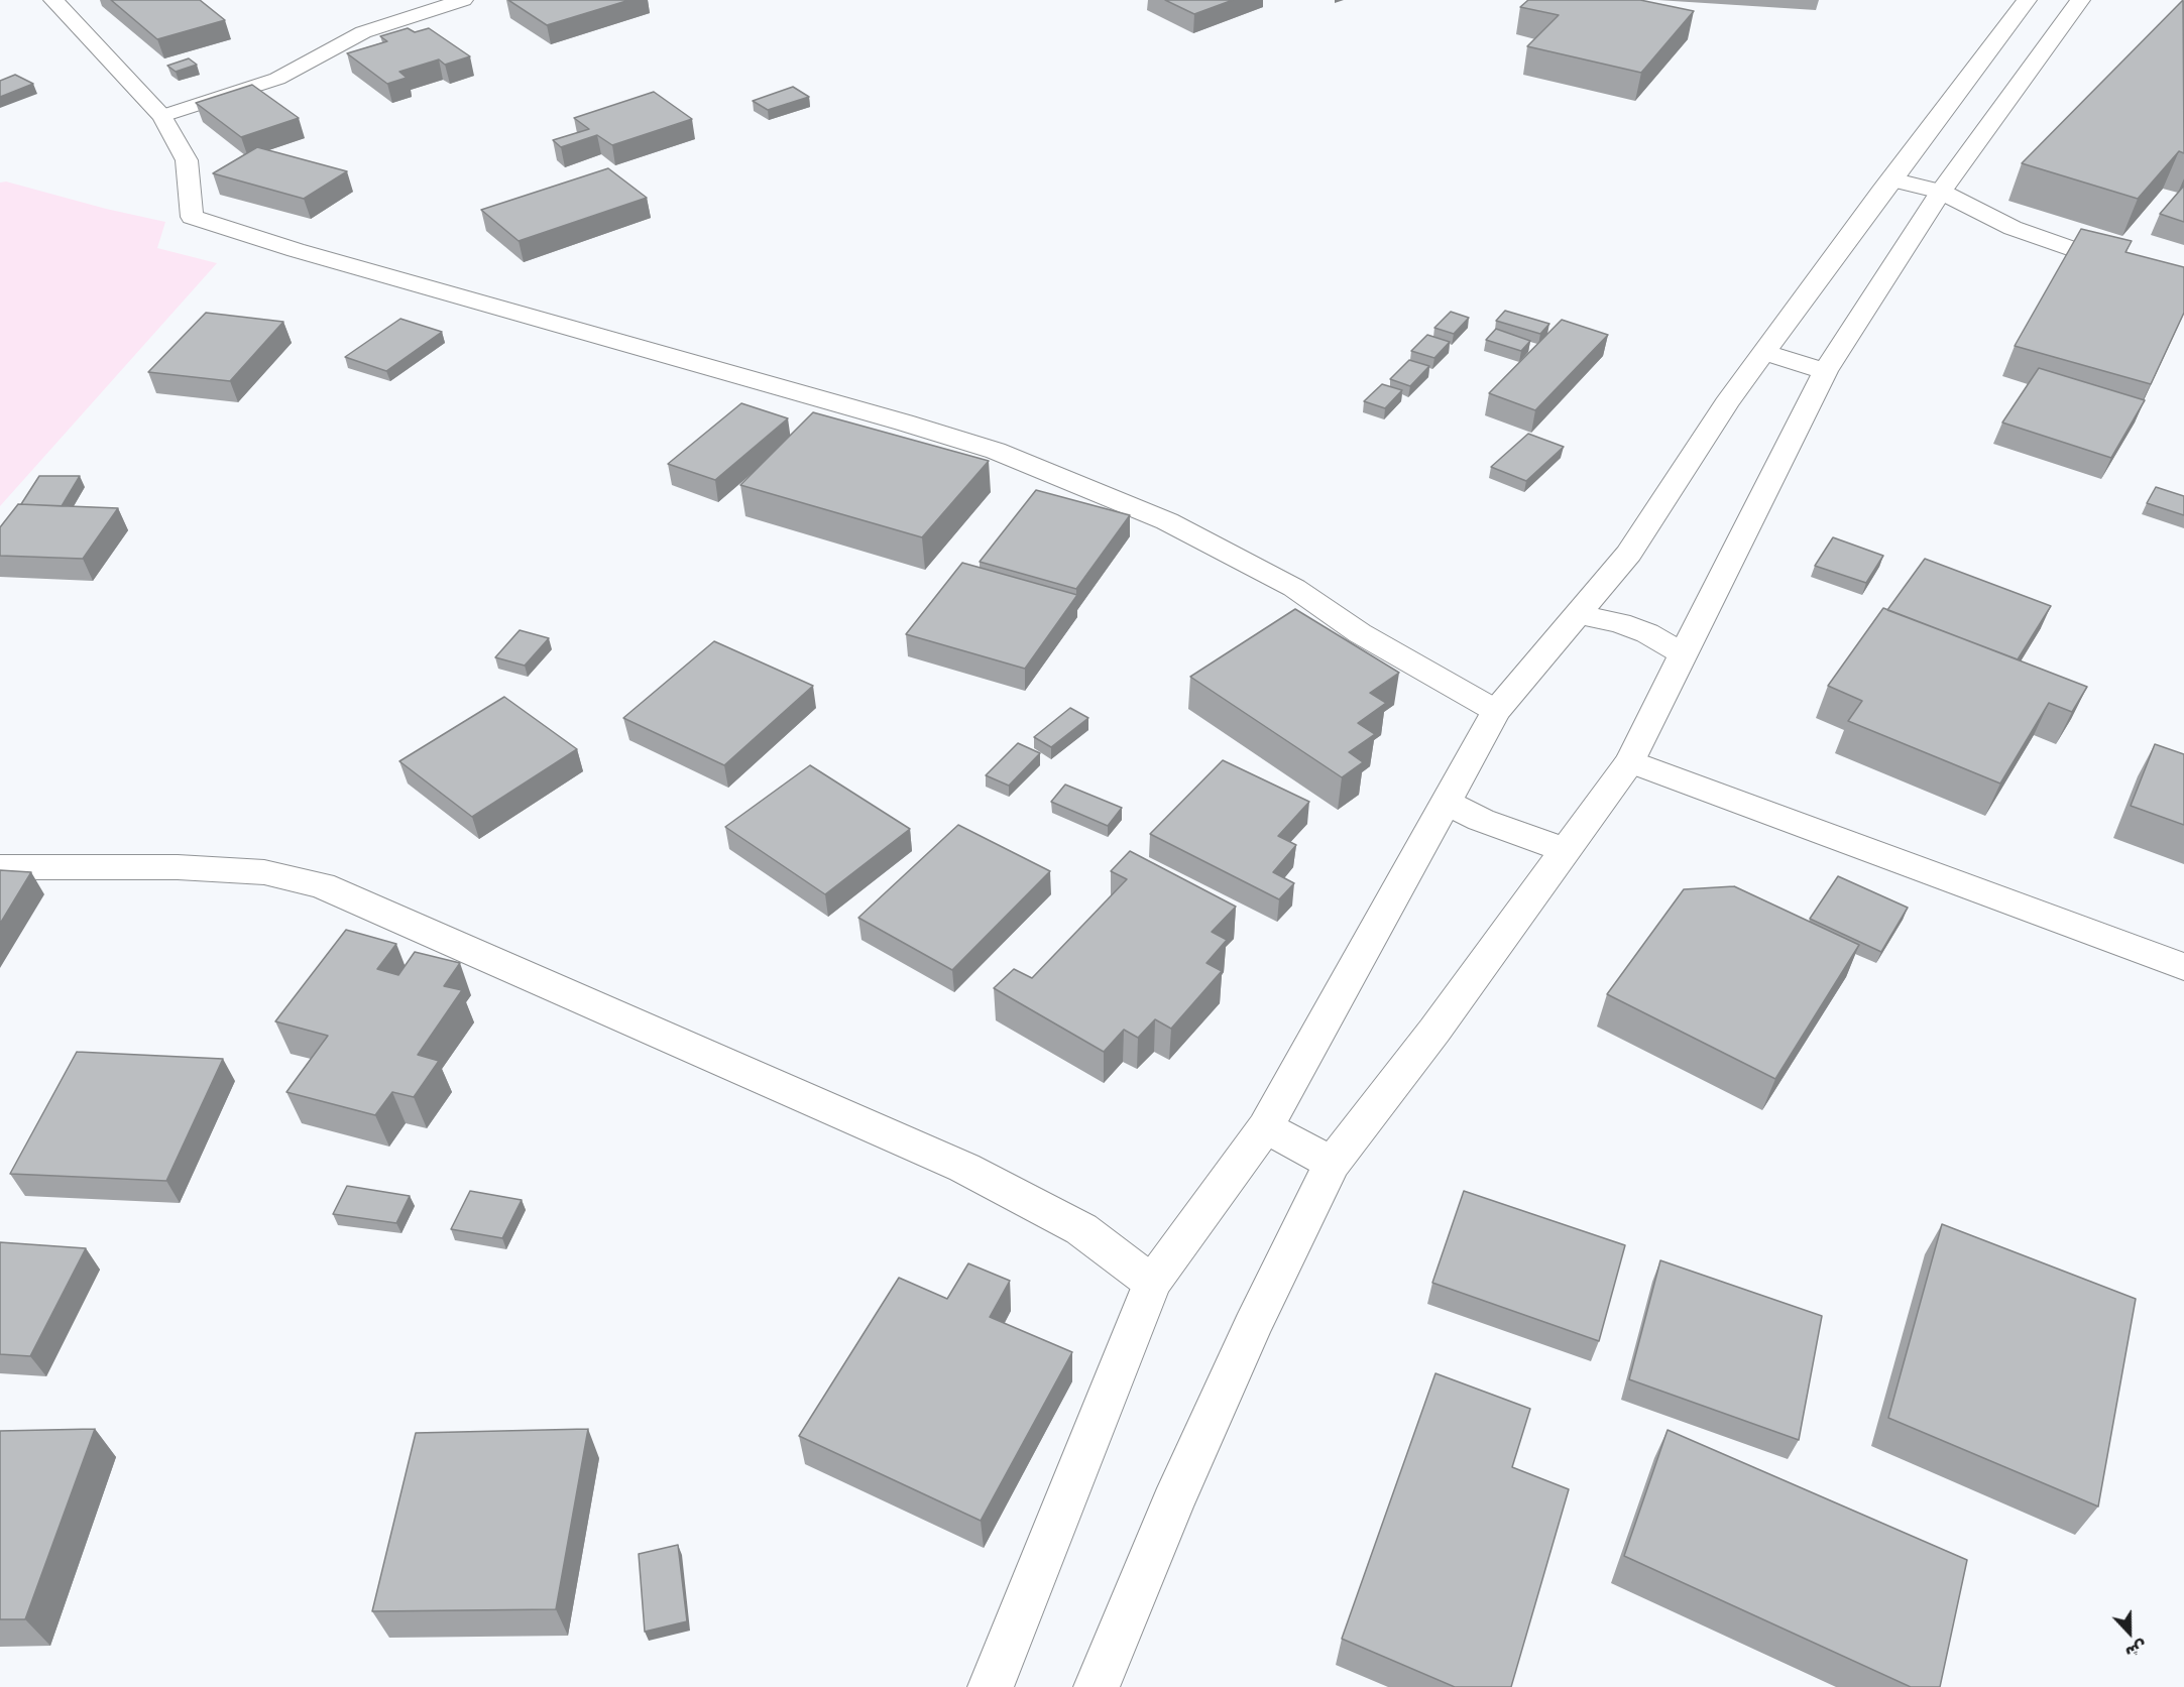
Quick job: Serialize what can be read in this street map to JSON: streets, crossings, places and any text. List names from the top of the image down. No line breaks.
{"north":"bottom"}
